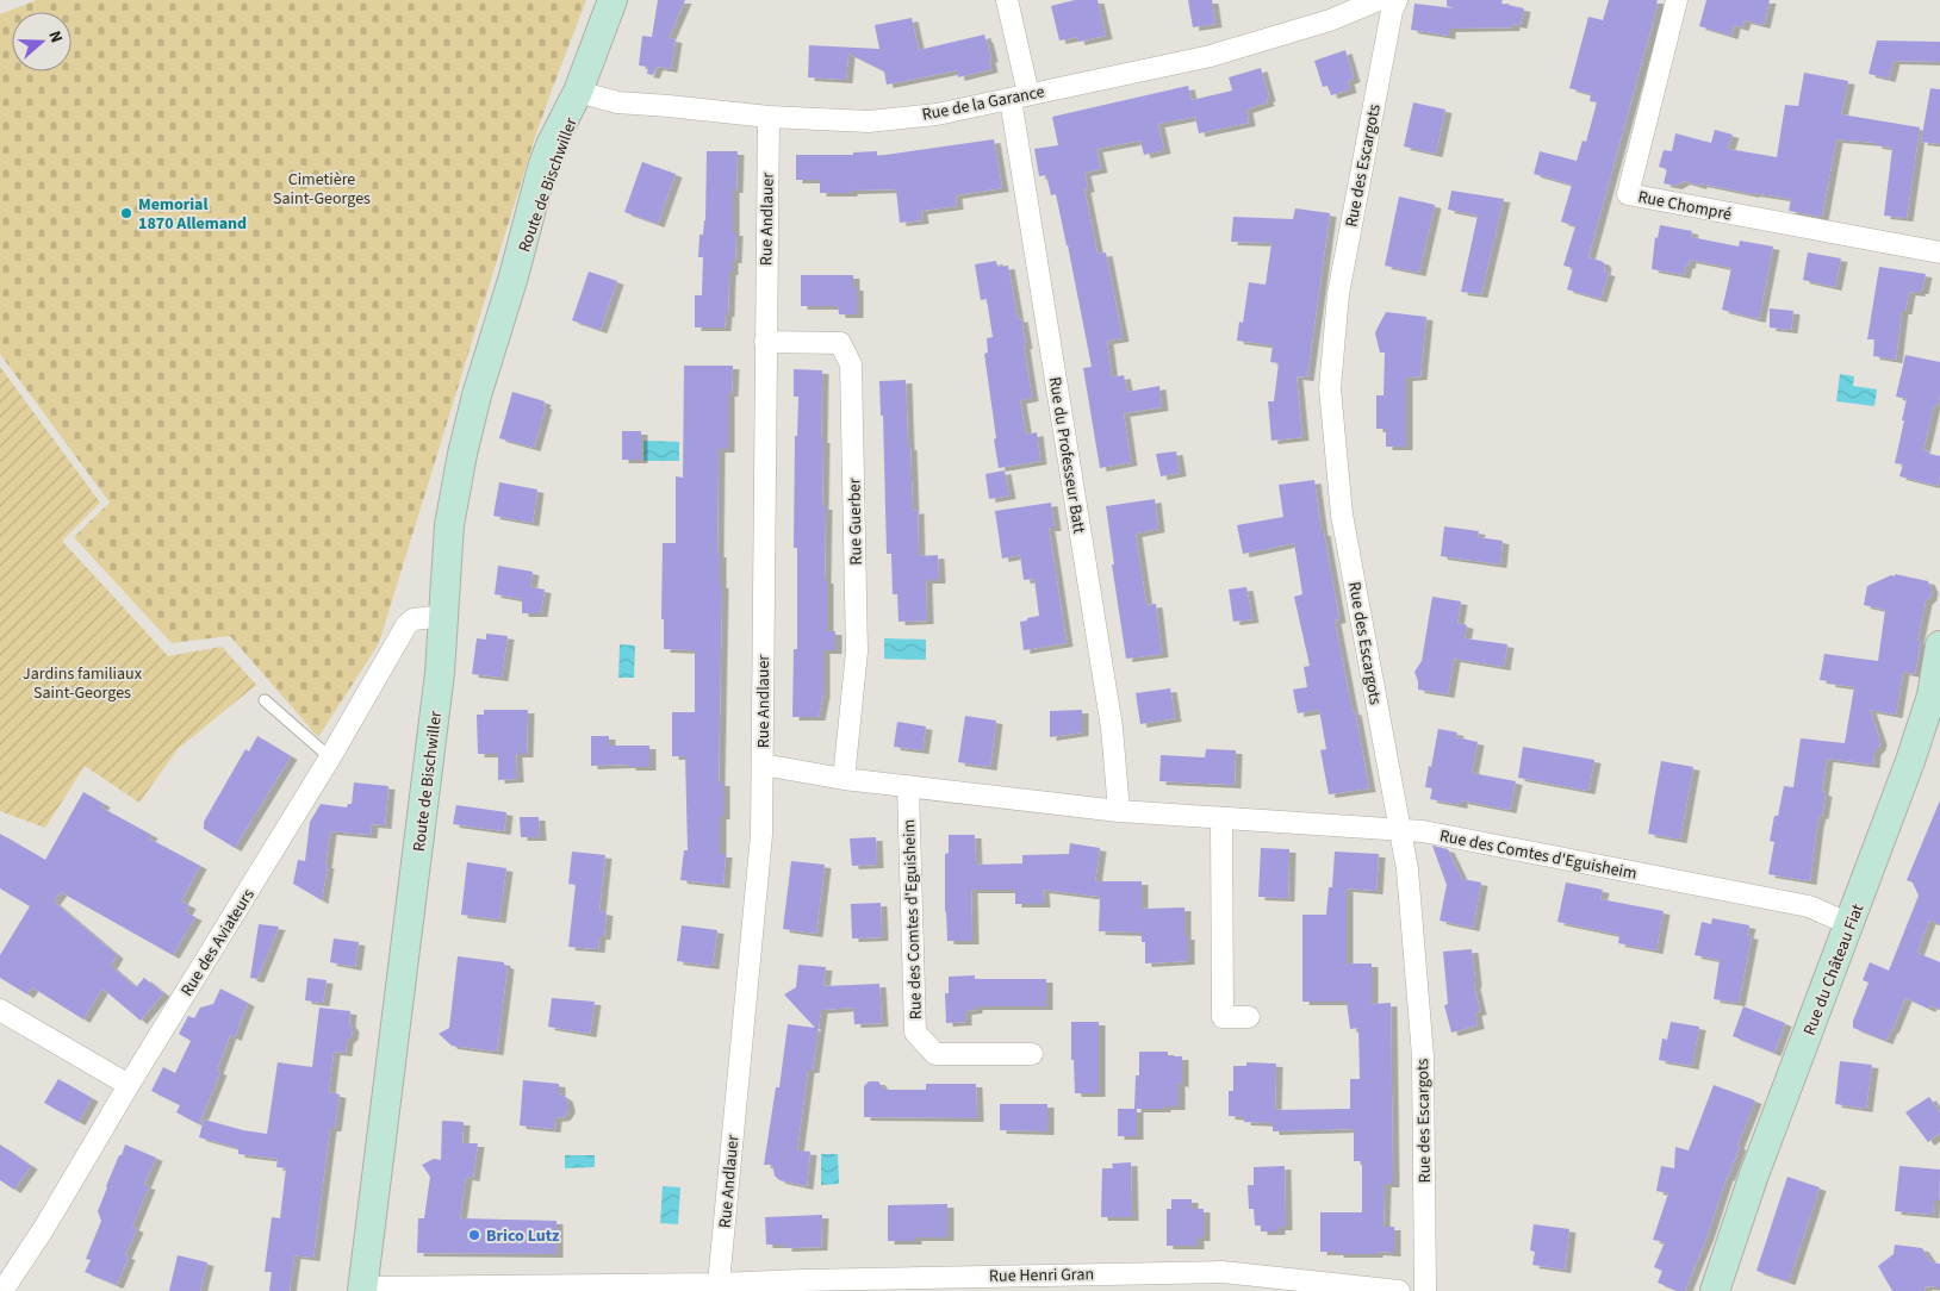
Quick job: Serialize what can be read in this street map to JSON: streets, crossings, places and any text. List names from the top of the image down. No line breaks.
{"streets":{"street":["Rue de la Garance","Rue des Escargots","Route de Bischwiller","Rue Chompré","Rue Andlauer","Rue du Professeur Batt","Rue Guerber","Rue des Comtes d'Eguisheim","Rue des Aviateurs","Rue du Château Fiat","Rue Henri Gran"]},"crossings":[["Rue de la Garance","Route de Bischwiller"],["Rue de la Garance","Rue Andlauer"],["Rue de la Garance","Rue du Professeur Batt"],["Rue des Escargots","Rue des Comtes d'Eguisheim"],["Route de Bischwiller","Rue des Aviateurs"],["Route de Bischwiller","Rue Henri Gran"],["Rue Andlauer","Rue Guerber"],["Rue Andlauer","Rue des Comtes d'Eguisheim"],["Rue Andlauer","Rue Henri Gran"],["Rue du Professeur Batt","Rue des Comtes d'Eguisheim"],["Rue Guerber","Rue des Comtes d'Eguisheim"],["Rue des Comtes d'Eguisheim","Rue du Château Fiat"]],"parks":["Cimetière Saint-Georges","Jardins familiaux Saint-Georges"],"places":["Memorial 1870 Allemand","Brico Lutz"],"north":"right"}
